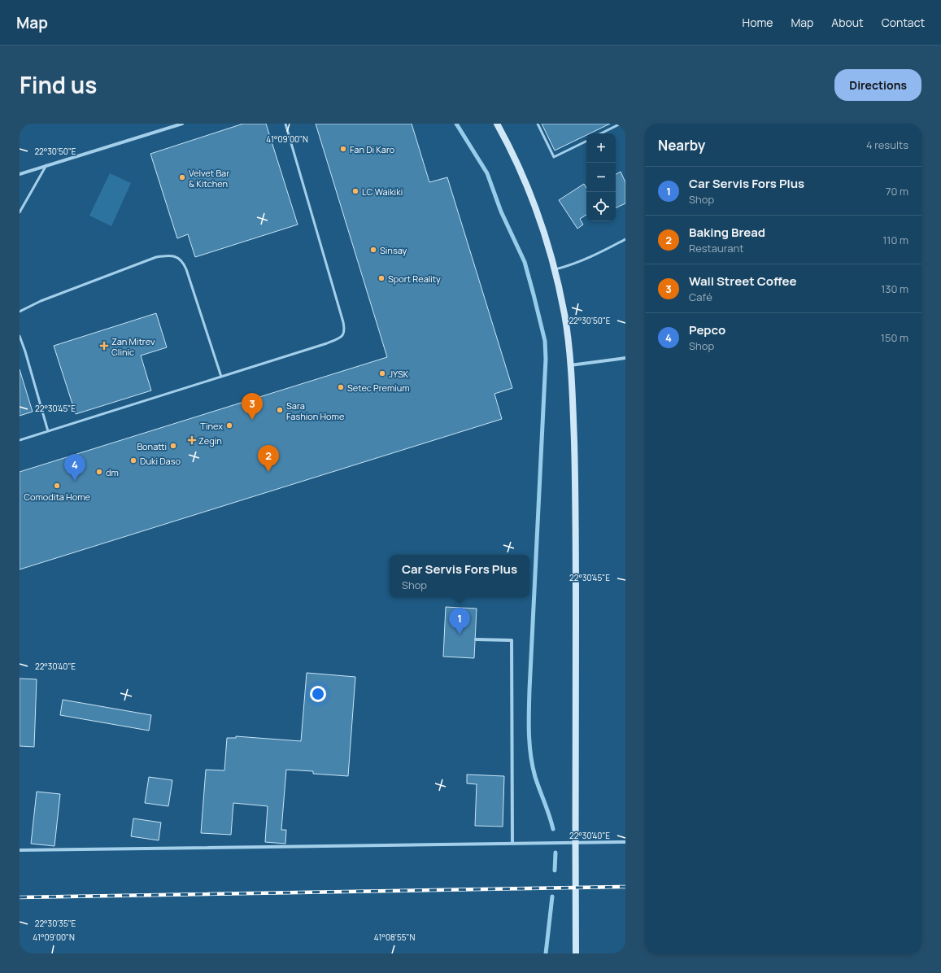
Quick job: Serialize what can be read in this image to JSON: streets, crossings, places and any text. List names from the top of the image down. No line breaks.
{"places":{"other":["Fan Di Karo","Velvet Bar & Kitchen","LC Waikiki","Sinsay","Sport Reality","JYSK","Setec Premium","Sara Fashion Home","Tinex","Bonatti","Duki Daso","dm","Comodita Home"],"health":["Zan Mitrev Clinic","Zegin"]},"page":{"header":"Map","nav":["Home","Map","About","Contact"],"title":"Find us","buttons":"Directions","heading":["Nearby","4 results"],"map_buttons":["+","−"],"list":[{"mark":"1","name":"Car Servis Fors Plus","note":"Shop","value":"70 m"},{"mark":"2","name":"Baking Bread","note":"Restaurant","value":"110 m"},{"mark":"3","name":"Wall Street Coffee","note":"Café","value":"130 m"},{"mark":"4","name":"Pepco","note":"Shop","value":"150 m"}],"pins":["3","2","4","1"],"popup":["Car Servis Fors Plus","Shop"]},"coordinates":["41°09'00\"N","22°30'50\"E","22°30'45\"E","22°30'40\"E","22°30'35\"E","41°08'55\"N"]}
